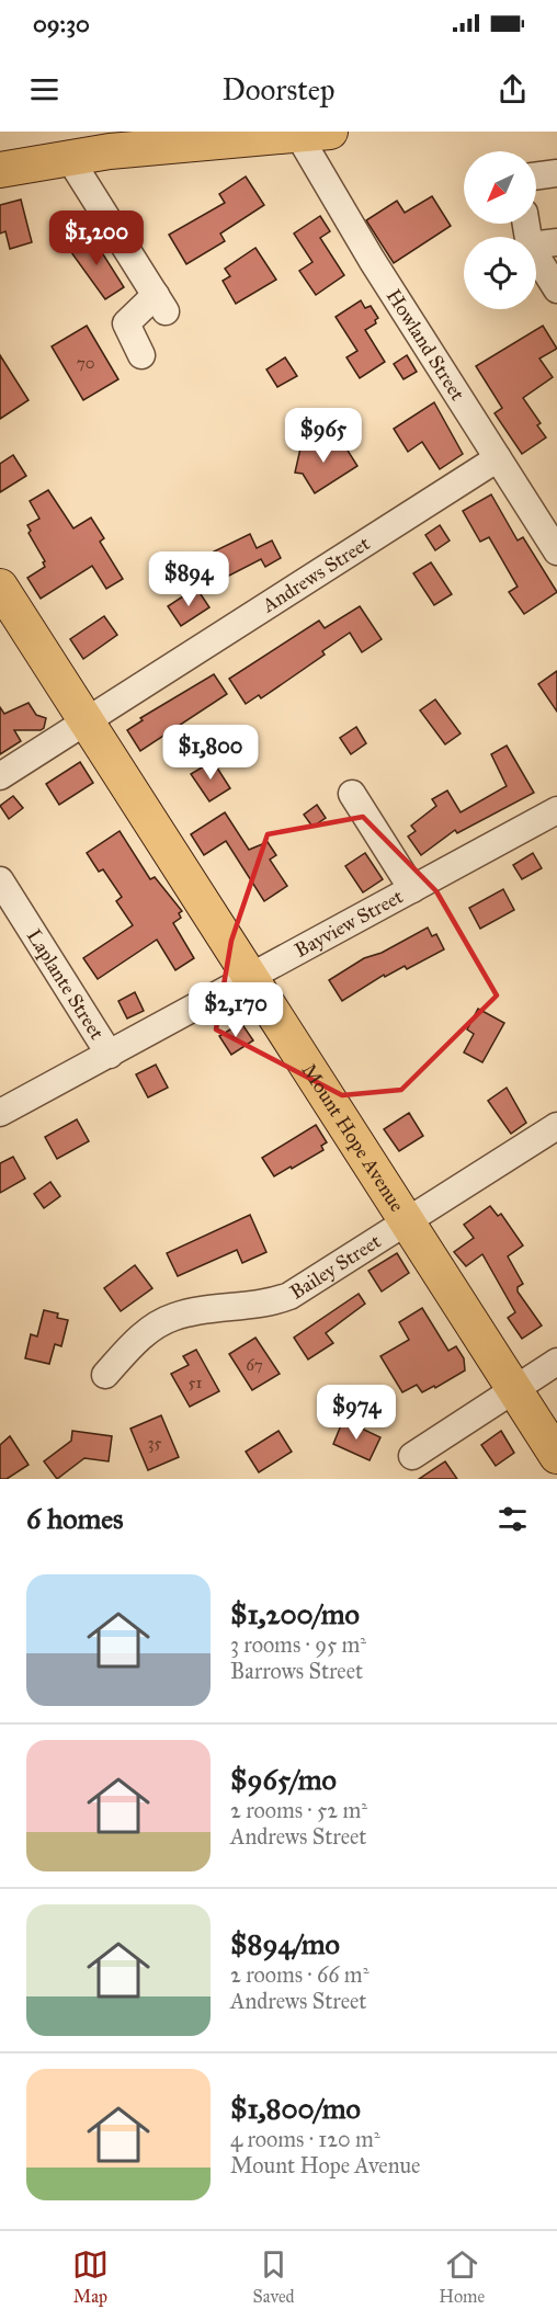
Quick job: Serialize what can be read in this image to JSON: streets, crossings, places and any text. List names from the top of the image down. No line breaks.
{"streets":{"main road":["Mount Hope Avenue"],"street":["Howland Street","Andrews Street","Bayview Street","Laplante Street","Bailey Street"]},"crossings":[["Howland Street","Andrews Street"],["Andrews Street","Mount Hope Avenue"],["Bayview Street","Laplante Street"],["Bayview Street","Mount Hope Avenue"],["Mount Hope Avenue","Bailey Street"]],"house_numbers":["70","67","51","35"],"north":"bottom left","page":{"status":"09:30","header":"Doorstep","price":["$1,200","$965","$894","$1,800","$2,170","$974"],"heading":"6 homes","list":[{"name":"$1,200/mo","note":"3 rooms · 95 m² · Barrows Street"},{"name":"$965/mo","note":"2 rooms · 52 m² · Andrews Street"},{"name":"$894/mo","note":"2 rooms · 66 m² · Andrews Street"},{"name":"$1,800/mo","note":"4 rooms · 120 m² · Mount Hope Avenue"}],"tabs":["Map","Saved","Home"]}}
